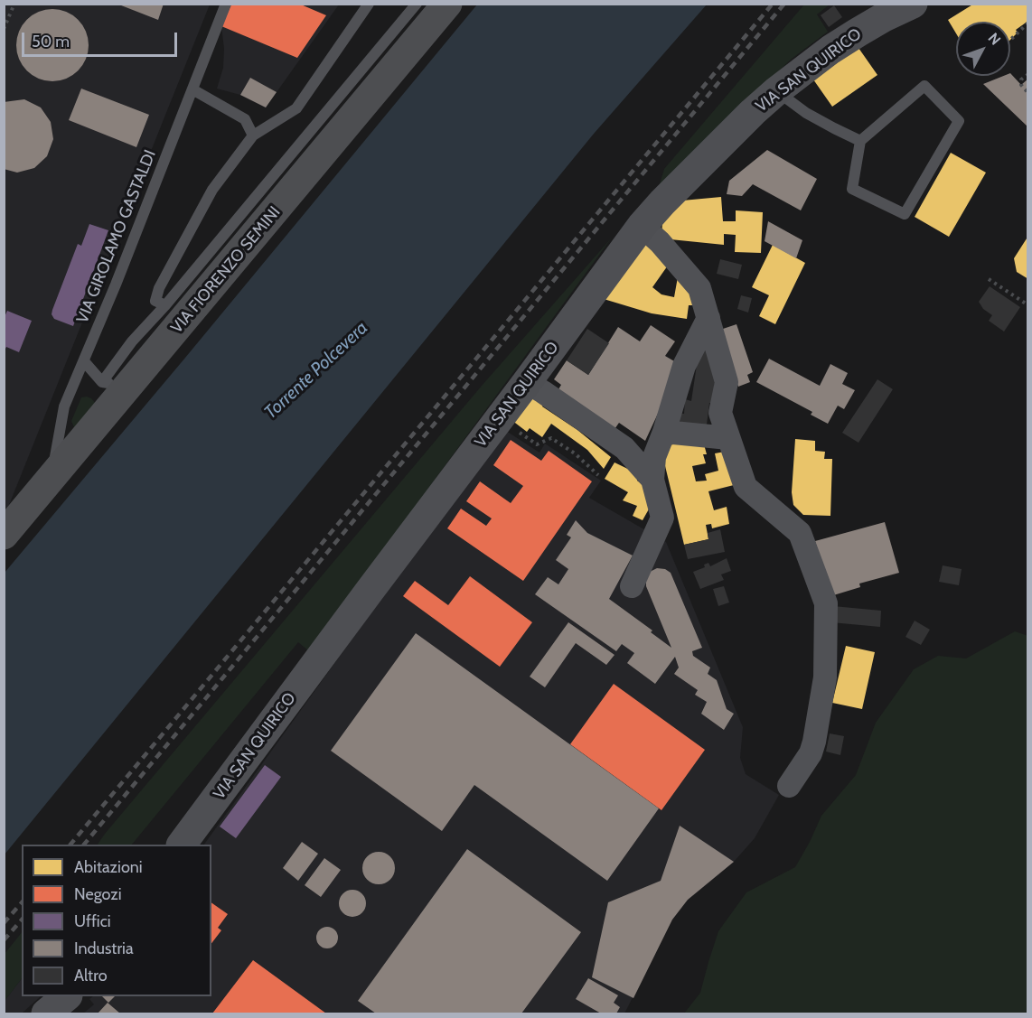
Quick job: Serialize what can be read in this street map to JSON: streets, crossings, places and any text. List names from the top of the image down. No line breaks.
{"streets":{"main road":["VIA SAN QUIRICO","VIA FIORENZO SEMINI"],"lane":["VIA GIROLAMO GASTALDI"]},"crossings":[["VIA GIROLAMO GASTALDI","VIA FIORENZO SEMINI"]],"water":["Torrente Polcevera"],"legend":["Abitazioni","Negozi","Uffici","Industria","Altro"],"scale_bar":"50 m","north":"top right"}
